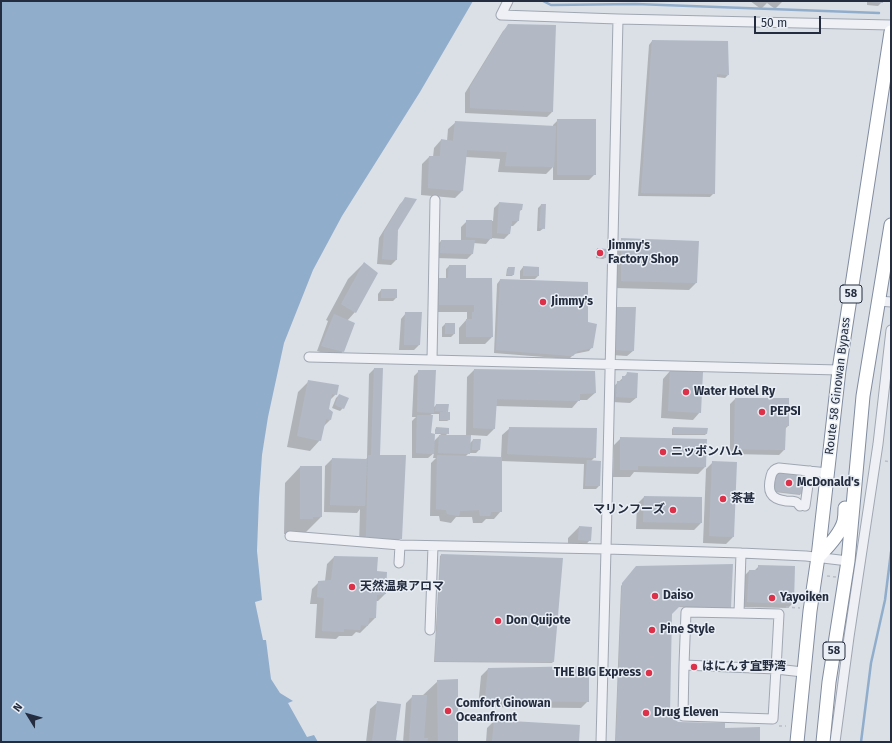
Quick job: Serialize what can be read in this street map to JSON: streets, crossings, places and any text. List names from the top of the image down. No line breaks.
{"streets":{"highway":["58","Route 58 Ginowan Bypass"]},"places":["Jimmy's Factory Shop","Jimmy's","Water Hotel Ry","PEPSI","ニッポンハム","McDonald's","茶甚","マリンフーズ","天然温泉アロマ","Daiso","Yayoiken","Don Quijote","Pine Style","はにんす宜野湾","THE BIG Express","Comfort Ginowan Oceanfront","Drug Eleven"],"scale_bar":"50 m","north":"top left"}
